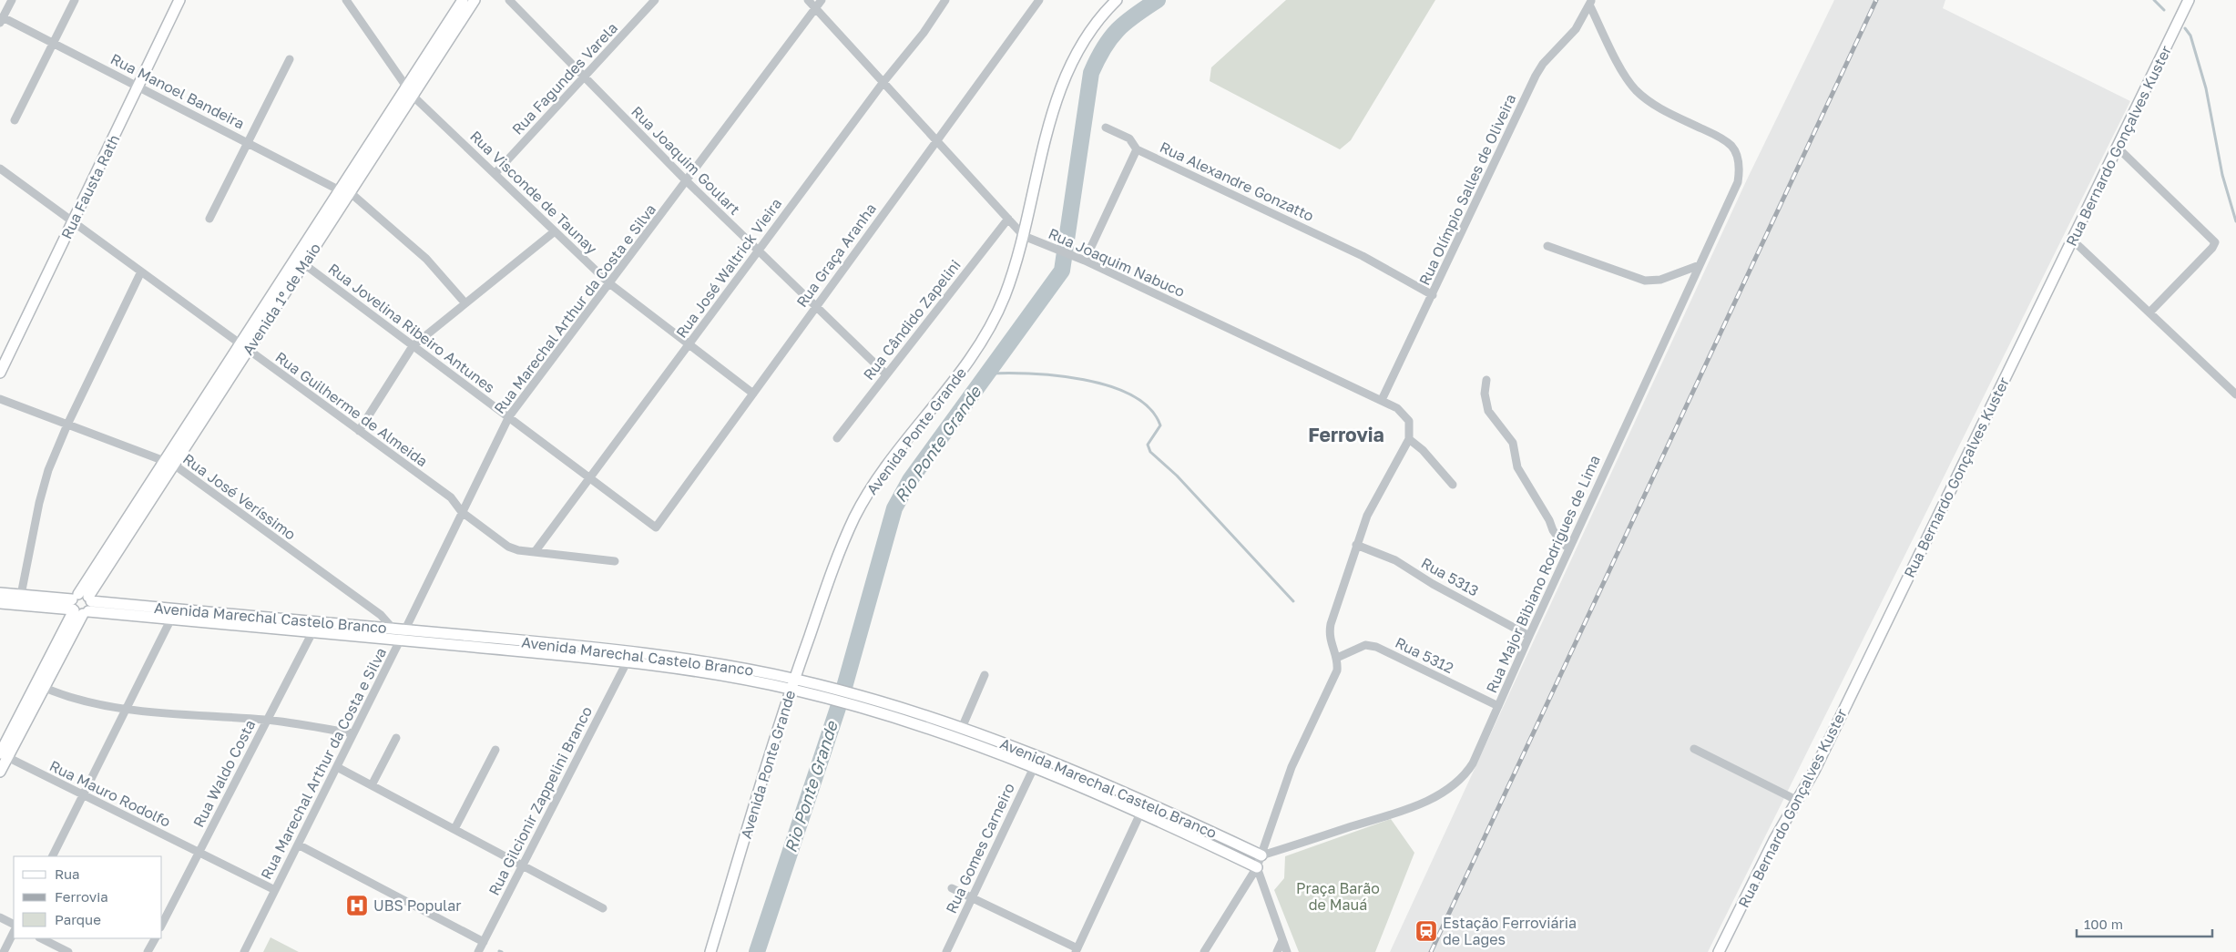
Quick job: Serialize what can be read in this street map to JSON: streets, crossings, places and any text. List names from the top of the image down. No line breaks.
{"streets":{"street":["Rua Fagundes Varela","Rua Manoel Bandeira","Rua Bernardo Gonçalves Kuster","Rua Joaquim Goulart","Rua Alexandre Gonzatto","Rua Fausta Rath","Rua Olímpio Salles de Oliveira","Rua Visconde de Taunay","Rua Graça Aranha","Rua Joaquim Nabuco","Rua José Waltrick Vieira","Avenida 1º de Maio","Rua Marechal Arthur da Costa e Silva","Rua Cândido Zapelini","Rua Jovelina Ribeiro Antunes","Rua Guilherme de Almeida","Avenida Ponte Grande","Rua José Veríssimo","Rua Major Bibiano Rodrigues de Lima","Rua 5313","Avenida Marechal Castelo Branco","Rua 5312","Rua Waldo Costa","Rua Mauro Rodolfo","Rua Gilcionir Zappelini Branco","Rua Gomes Carneiro"]},"crossings":[["Rua Fagundes Varela","Rua Joaquim Goulart"],["Rua Fagundes Varela","Rua Visconde de Taunay"],["Rua Manoel Bandeira","Rua Fausta Rath"],["Rua Manoel Bandeira","Avenida 1º de Maio"],["Rua Joaquim Goulart","Rua Graça Aranha"],["Rua Joaquim Goulart","Rua José Waltrick Vieira"],["Rua Joaquim Goulart","Rua Marechal Arthur da Costa e Silva"],["Rua Joaquim Goulart","Rua Cândido Zapelini"],["Rua Alexandre Gonzatto","Rua Olímpio Salles de Oliveira"],["Rua Alexandre Gonzatto","Rua Joaquim Nabuco"],["Rua Fausta Rath","Rua Guilherme de Almeida"],["Rua Olímpio Salles de Oliveira","Rua Joaquim Nabuco"],["Rua Olímpio Salles de Oliveira","Rua Major Bibiano Rodrigues de Lima"],["Rua Visconde de Taunay","Rua Graça Aranha"],["Rua Visconde de Taunay","Rua José Waltrick Vieira"],["Rua Visconde de Taunay","Avenida 1º de Maio"],["Rua Visconde de Taunay","Rua Marechal Arthur da Costa e Silva"],["Rua Graça Aranha","Rua Joaquim Nabuco"],["Rua Graça Aranha","Rua Jovelina Ribeiro Antunes"],["Rua Joaquim Nabuco","Rua José Waltrick Vieira"],["Rua Joaquim Nabuco","Rua Marechal Arthur da Costa e Silva"],["Rua Joaquim Nabuco","Rua Cândido Zapelini"],["Rua Joaquim Nabuco","Avenida Ponte Grande"],["Rua José Waltrick Vieira","Rua Jovelina Ribeiro Antunes"],["Rua José Waltrick Vieira","Rua Guilherme de Almeida"],["Avenida 1º de Maio","Rua Jovelina Ribeiro Antunes"],["Avenida 1º de Maio","Rua Guilherme de Almeida"],["Avenida 1º de Maio","Rua José Veríssimo"],["Avenida 1º de Maio","Avenida Marechal Castelo Branco"],["Avenida 1º de Maio","Rua Mauro Rodolfo"],["Rua Marechal Arthur da Costa e Silva","Rua Jovelina Ribeiro Antunes"],["Rua Marechal Arthur da Costa e Silva","Rua Guilherme de Almeida"],["Rua Marechal Arthur da Costa e Silva","Rua José Veríssimo"],["Rua Marechal Arthur da Costa e Silva","Avenida Marechal Castelo Branco"],["Rua Marechal Arthur da Costa e Silva","Rua Mauro Rodolfo"],["Avenida Ponte Grande","Avenida Marechal Castelo Branco"],["Rua José Veríssimo","Avenida Marechal Castelo Branco"],["Rua Major Bibiano Rodrigues de Lima","Rua 5313"],["Rua Major Bibiano Rodrigues de Lima","Avenida Marechal Castelo Branco"],["Rua Major Bibiano Rodrigues de Lima","Rua 5312"],["Avenida Marechal Castelo Branco","Rua Waldo Costa"],["Avenida Marechal Castelo Branco","Rua Gilcionir Zappelini Branco"],["Avenida Marechal Castelo Branco","Rua Gomes Carneiro"],["Rua Waldo Costa","Rua Mauro Rodolfo"]],"districts":["Ferrovia"],"water":["Rio Ponte Grande"],"parks":["Praça Barão de Mauá"],"places":{"hospital":["UBS Popular"],"station":["Estação Ferroviária de Lages"]},"legend":["Rua","Ferrovia","Parque"],"scale_bar":"100 m"}
